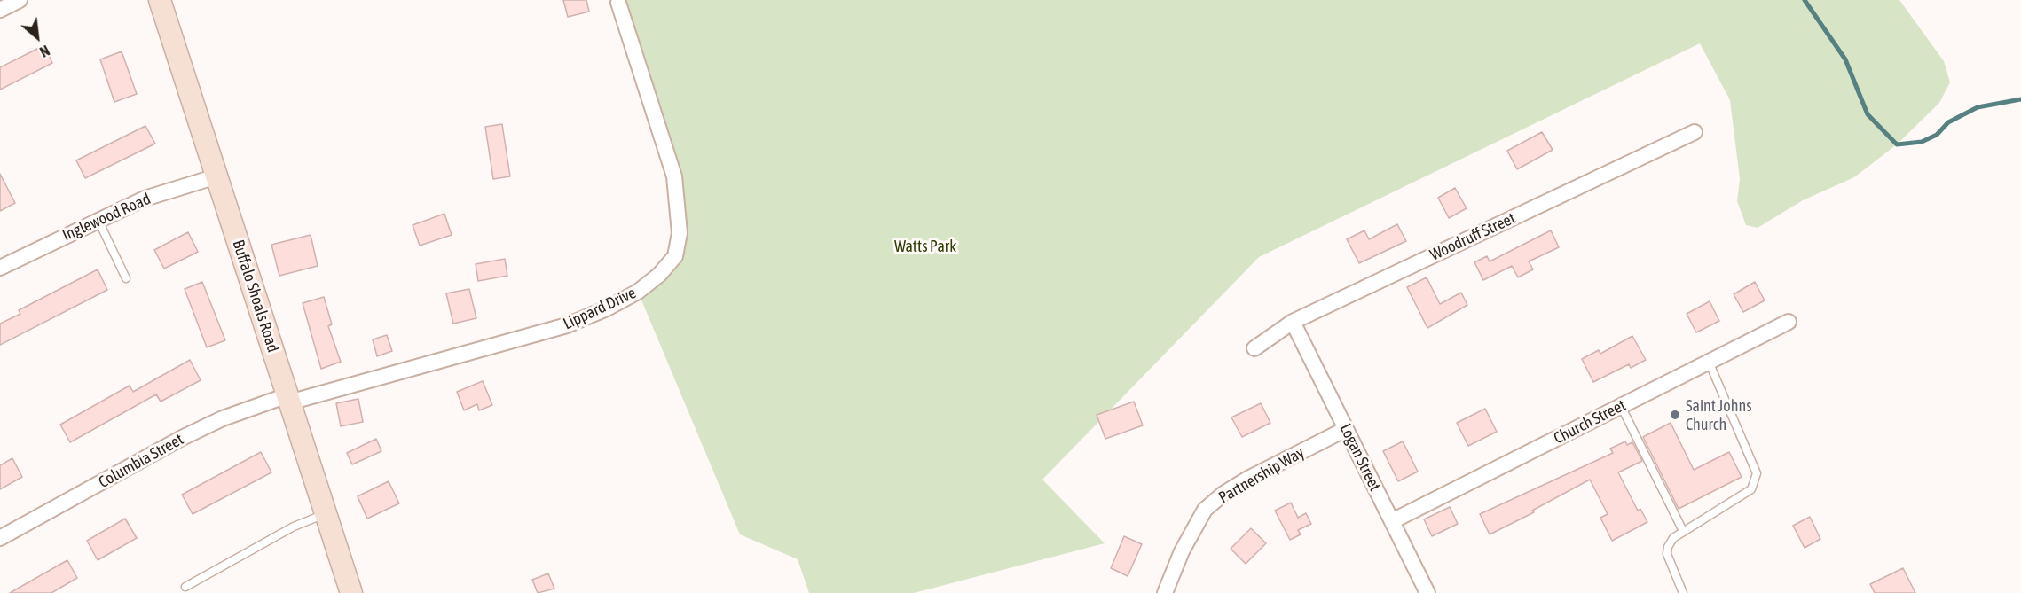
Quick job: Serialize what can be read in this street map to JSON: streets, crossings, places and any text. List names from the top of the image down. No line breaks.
{"streets":{"street":["Inglewood Road","Woodruff Street","Buffalo Shoals Road","Lippard Drive","Church Street","Logan Street","Columbia Street","Partnership Way"]},"crossings":[["Inglewood Road","Buffalo Shoals Road"],["Woodruff Street","Logan Street"],["Buffalo Shoals Road","Lippard Drive"],["Buffalo Shoals Road","Columbia Street"],["Lippard Drive","Columbia Street"],["Church Street","Logan Street"],["Logan Street","Partnership Way"]],"parks":["Watts Park"],"places":["Saint Johns Church"],"north":"bottom right"}
